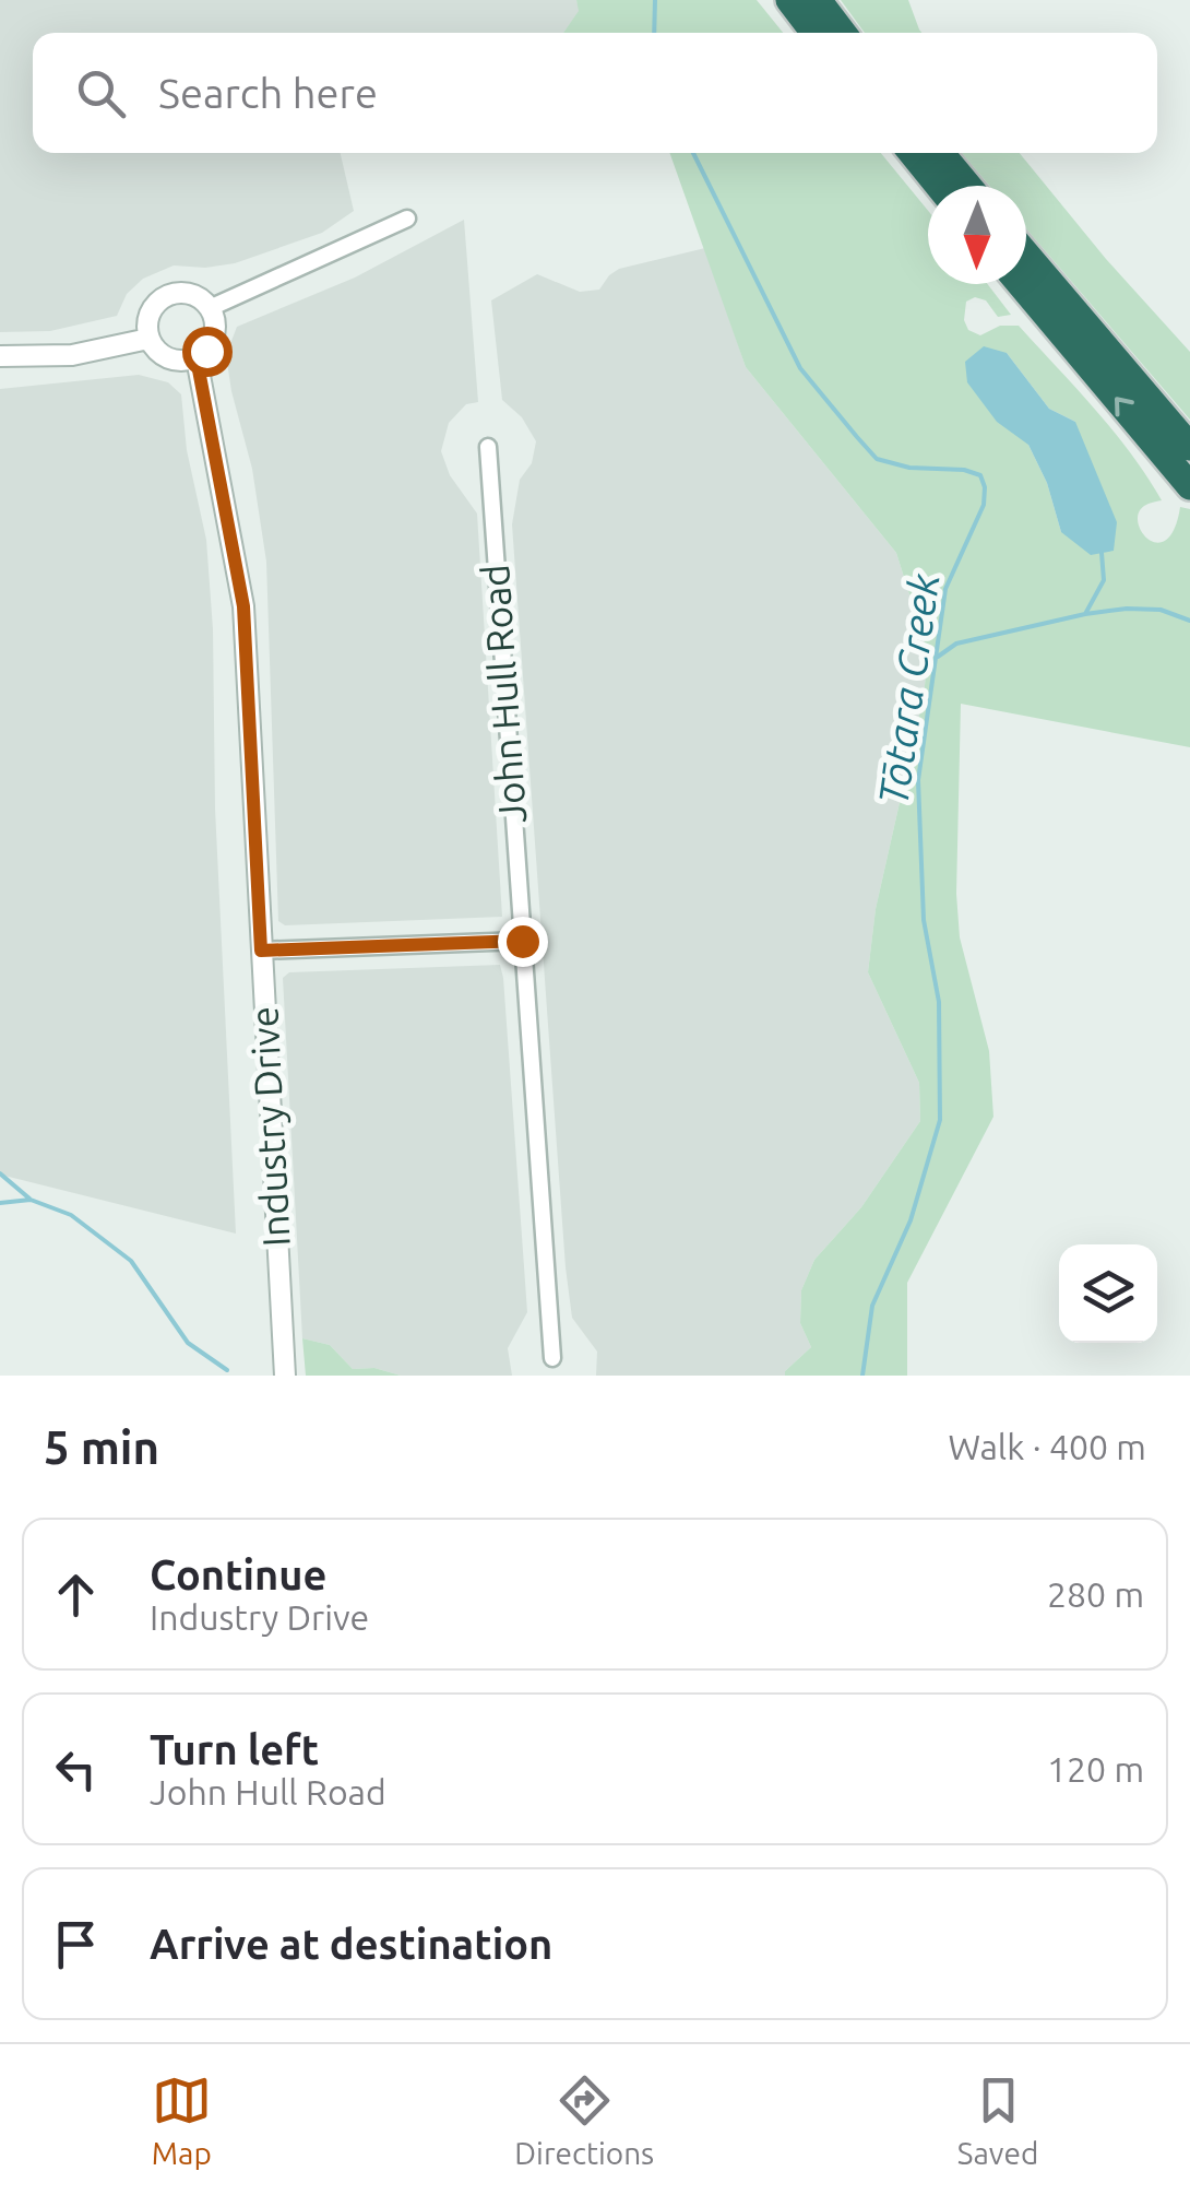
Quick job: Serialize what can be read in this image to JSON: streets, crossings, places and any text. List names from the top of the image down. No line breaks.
{"streets":{"street":["John Hull Road","Industry Drive"]},"water":["Tōtara Creek"],"north":"bottom","page":{"search":"Search here","heading":["5 min","Walk · 400 m"],"list":[["Continue","Industry Drive","280 m"],["Turn left","John Hull Road","120 m"],"Arrive at destination"],"nav":["Map","Directions","Saved"]}}
